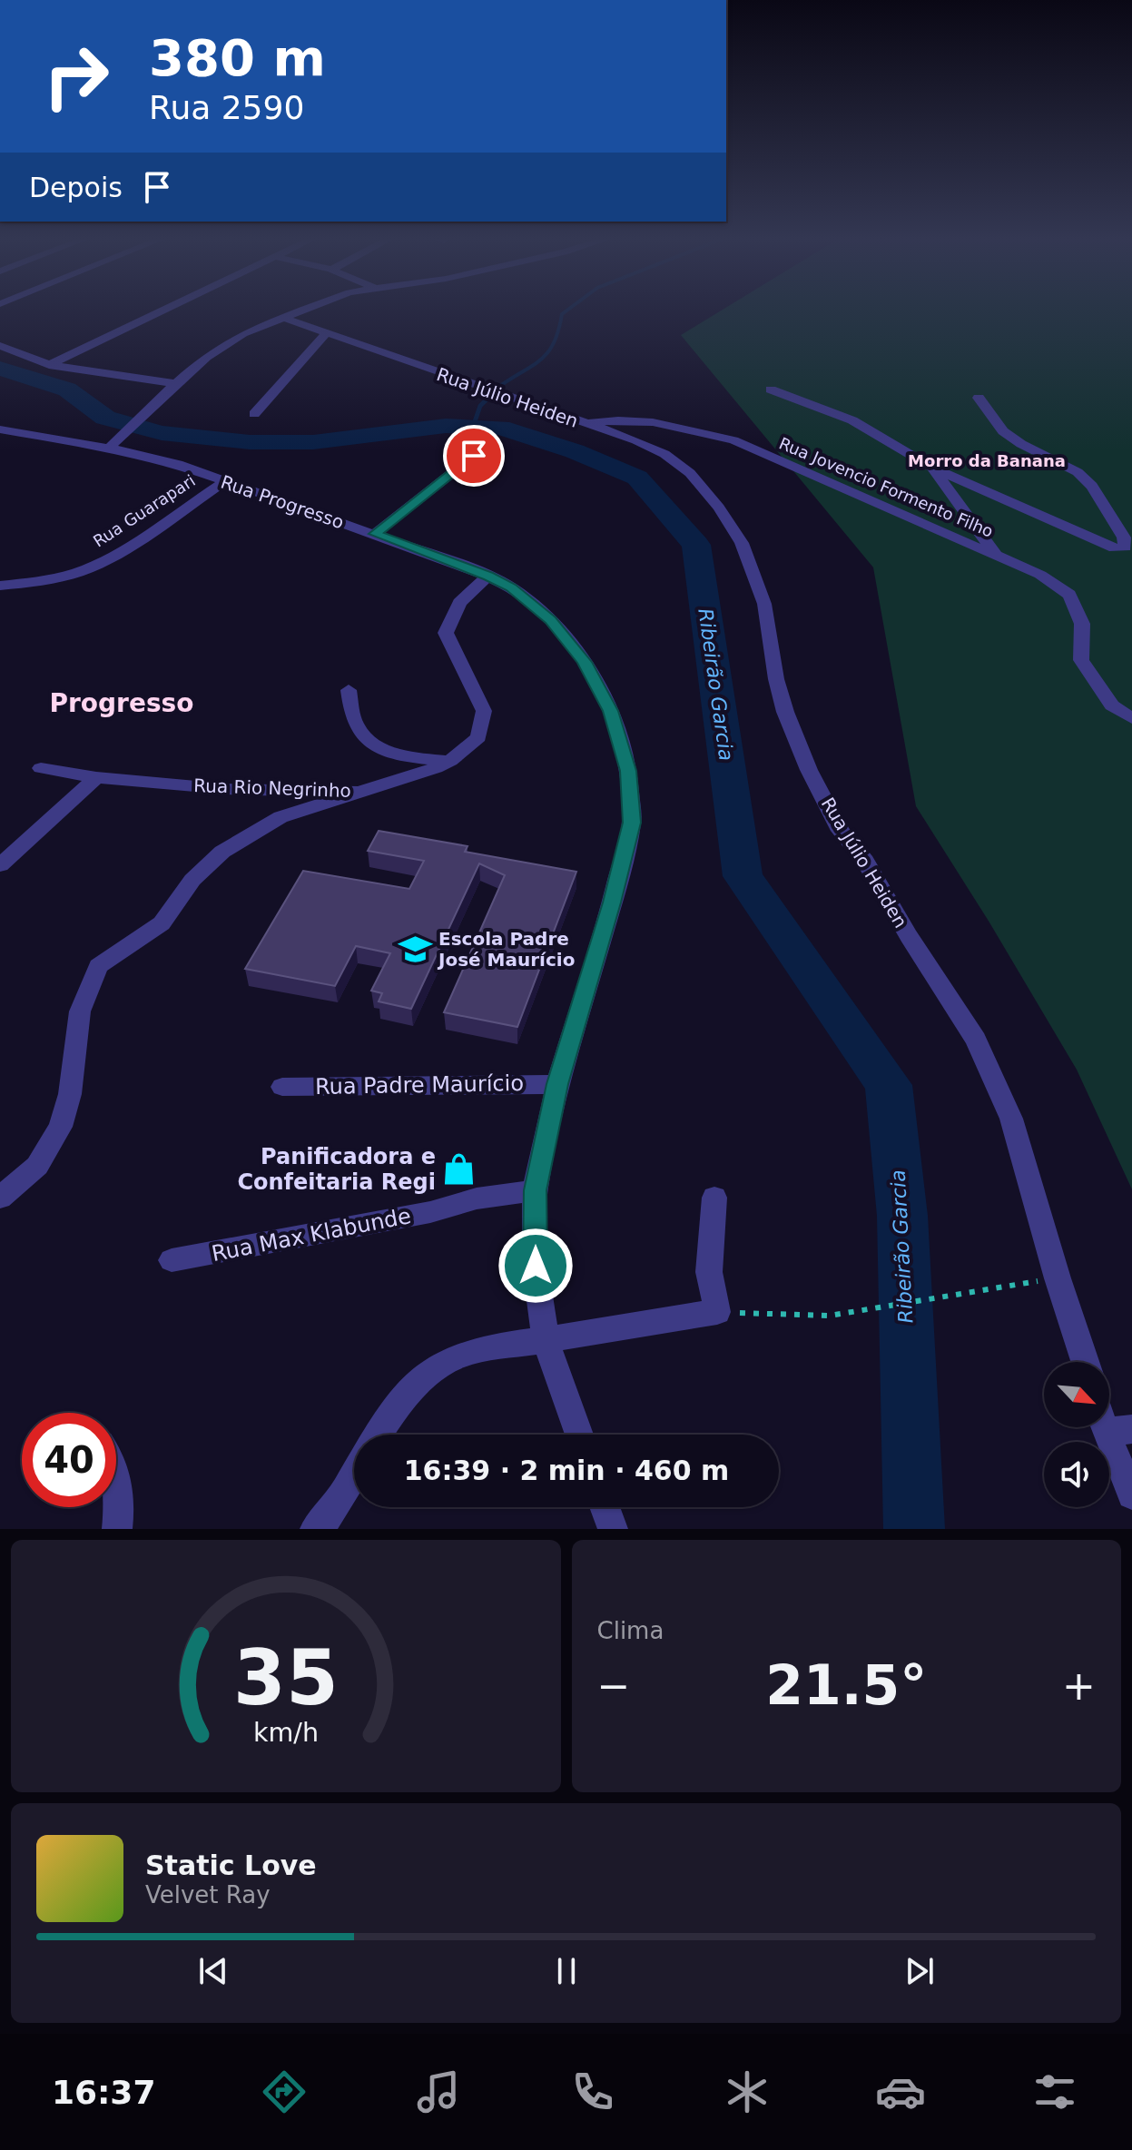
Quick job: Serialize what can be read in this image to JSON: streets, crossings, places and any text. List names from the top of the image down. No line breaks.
{"streets":{"street":["Rua Júlio Heiden","Rua Jovencio Formento Filho","Rua Progresso","Rua Guarapari","Rua Rio Negrinho","Rua Padre Maurício","Rua Max Klabunde"]},"crossings":[["Rua Júlio Heiden","Rua Jovencio Formento Filho"],["Rua Progresso","Rua Guarapari"],["Rua Progresso","Rua Rio Negrinho"],["Rua Progresso","Rua Padre Maurício"],["Rua Progresso","Rua Max Klabunde"]],"districts":["Morro da Banana","Progresso"],"water":["Ribeirão Garcia"],"places":{"school or university":["Escola Padre José Maurício"],"shop":["Panificadora e Confeitaria Regi"]},"north":"bottom right","page":{"turn":["380 m","Rua 2590"],"then":"Depois","limit":"40","trip":"16:39 · 2 min · 460 m","tile":"Clima","heat":["−","21.5°","+"],"song":["Static Love","Velvet Ray"],"tabs":"16:37","gauge":["35","km/h"]}}
